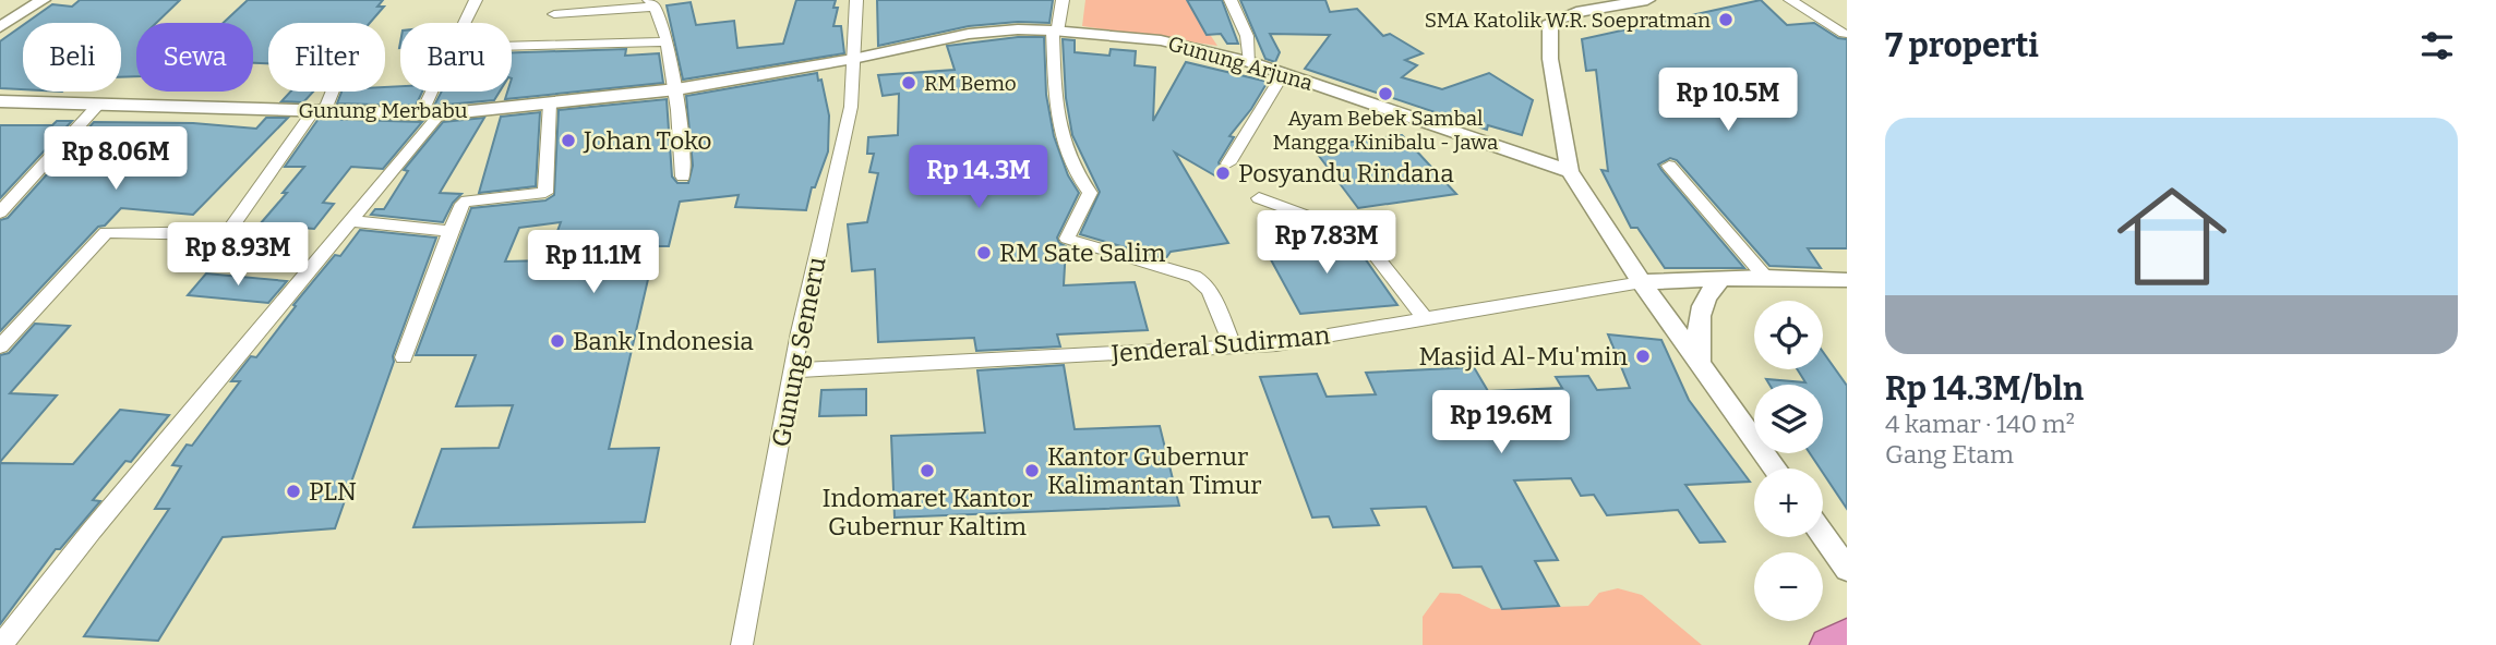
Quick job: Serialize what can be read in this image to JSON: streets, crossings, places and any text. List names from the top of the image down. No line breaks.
{"streets":{"street":["Gunung Arjuna","Gunung Merbabu","Jenderal Sudirman","Gunung Semeru"]},"crossings":[["Gunung Arjuna","Gunung Merbabu"],["Gunung Arjuna","Gunung Semeru"],["Gunung Merbabu","Gunung Semeru"],["Jenderal Sudirman","Gunung Semeru"]],"places":["SMA Katolik W.R. Soepratman","RM Bemo","Ayam Bebek Sambal Mangga Kinibalu - Jawa","Johan Toko","Posyandu Rindana","RM Sate Salim","Bank Indonesia","Masjid Al-Mu'min","Indomaret Kantor Gubernur Kaltim","Kantor Gubernur Kalimantan Timur","PLN"],"page":{"heading":"7 properti","chip":["Beli","Sewa","Filter","Baru"],"price":["Rp 10.5M","Rp 8.06M","Rp 14.3M","Rp 7.83M","Rp 8.93M","Rp 11.1M","Rp 19.6M"],"list":[{"name":"Rp 14.3M/bln","note":"4 kamar · 140 m² · Gang Etam"}],"map_buttons":["+","−"]}}
